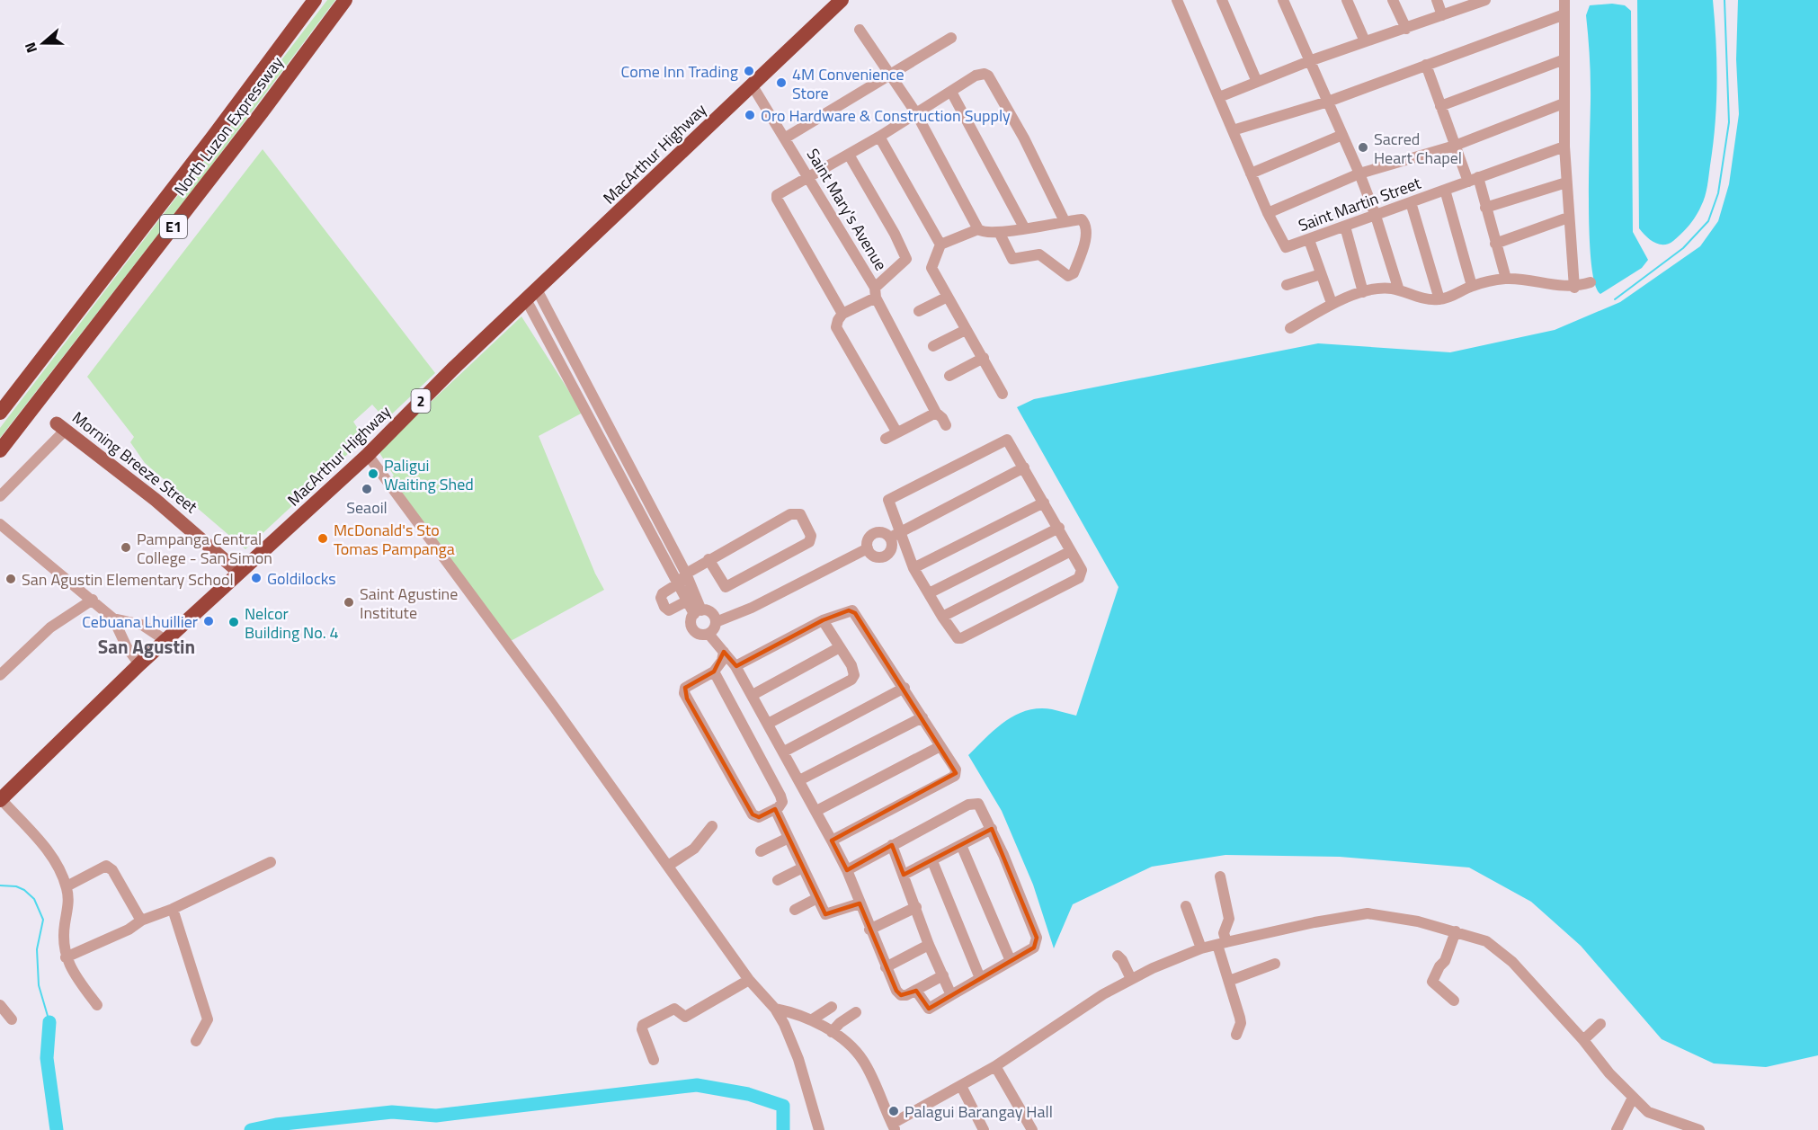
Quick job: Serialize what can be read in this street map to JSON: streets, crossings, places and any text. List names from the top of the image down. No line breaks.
{"streets":{"highway":["North Luzon Expressway","MacArthur Highway","E1","2"],"main road":["Morning Breeze Street"],"street":["Saint Martin Street","Saint Mary's Avenue"]},"crossings":[["MacArthur Highway","Saint Mary's Avenue"],["MacArthur Highway","Morning Breeze Street"]],"districts":["San Agustin"],"places":["Come Inn Trading","4M Convenience Store","Oro Hardware & Construction Supply","Sacred Heart Chapel","Paligui Waiting Shed","Seaoil","McDonald's Sto Tomas Pampanga","Pampanga Central College - San Simon","Goldilocks","San Agustin Elementary School","Saint Agustine Institute","Cebuana Lhuillier","Nelcor Building No. 4","Palagui Barangay Hall"],"north":"left"}
